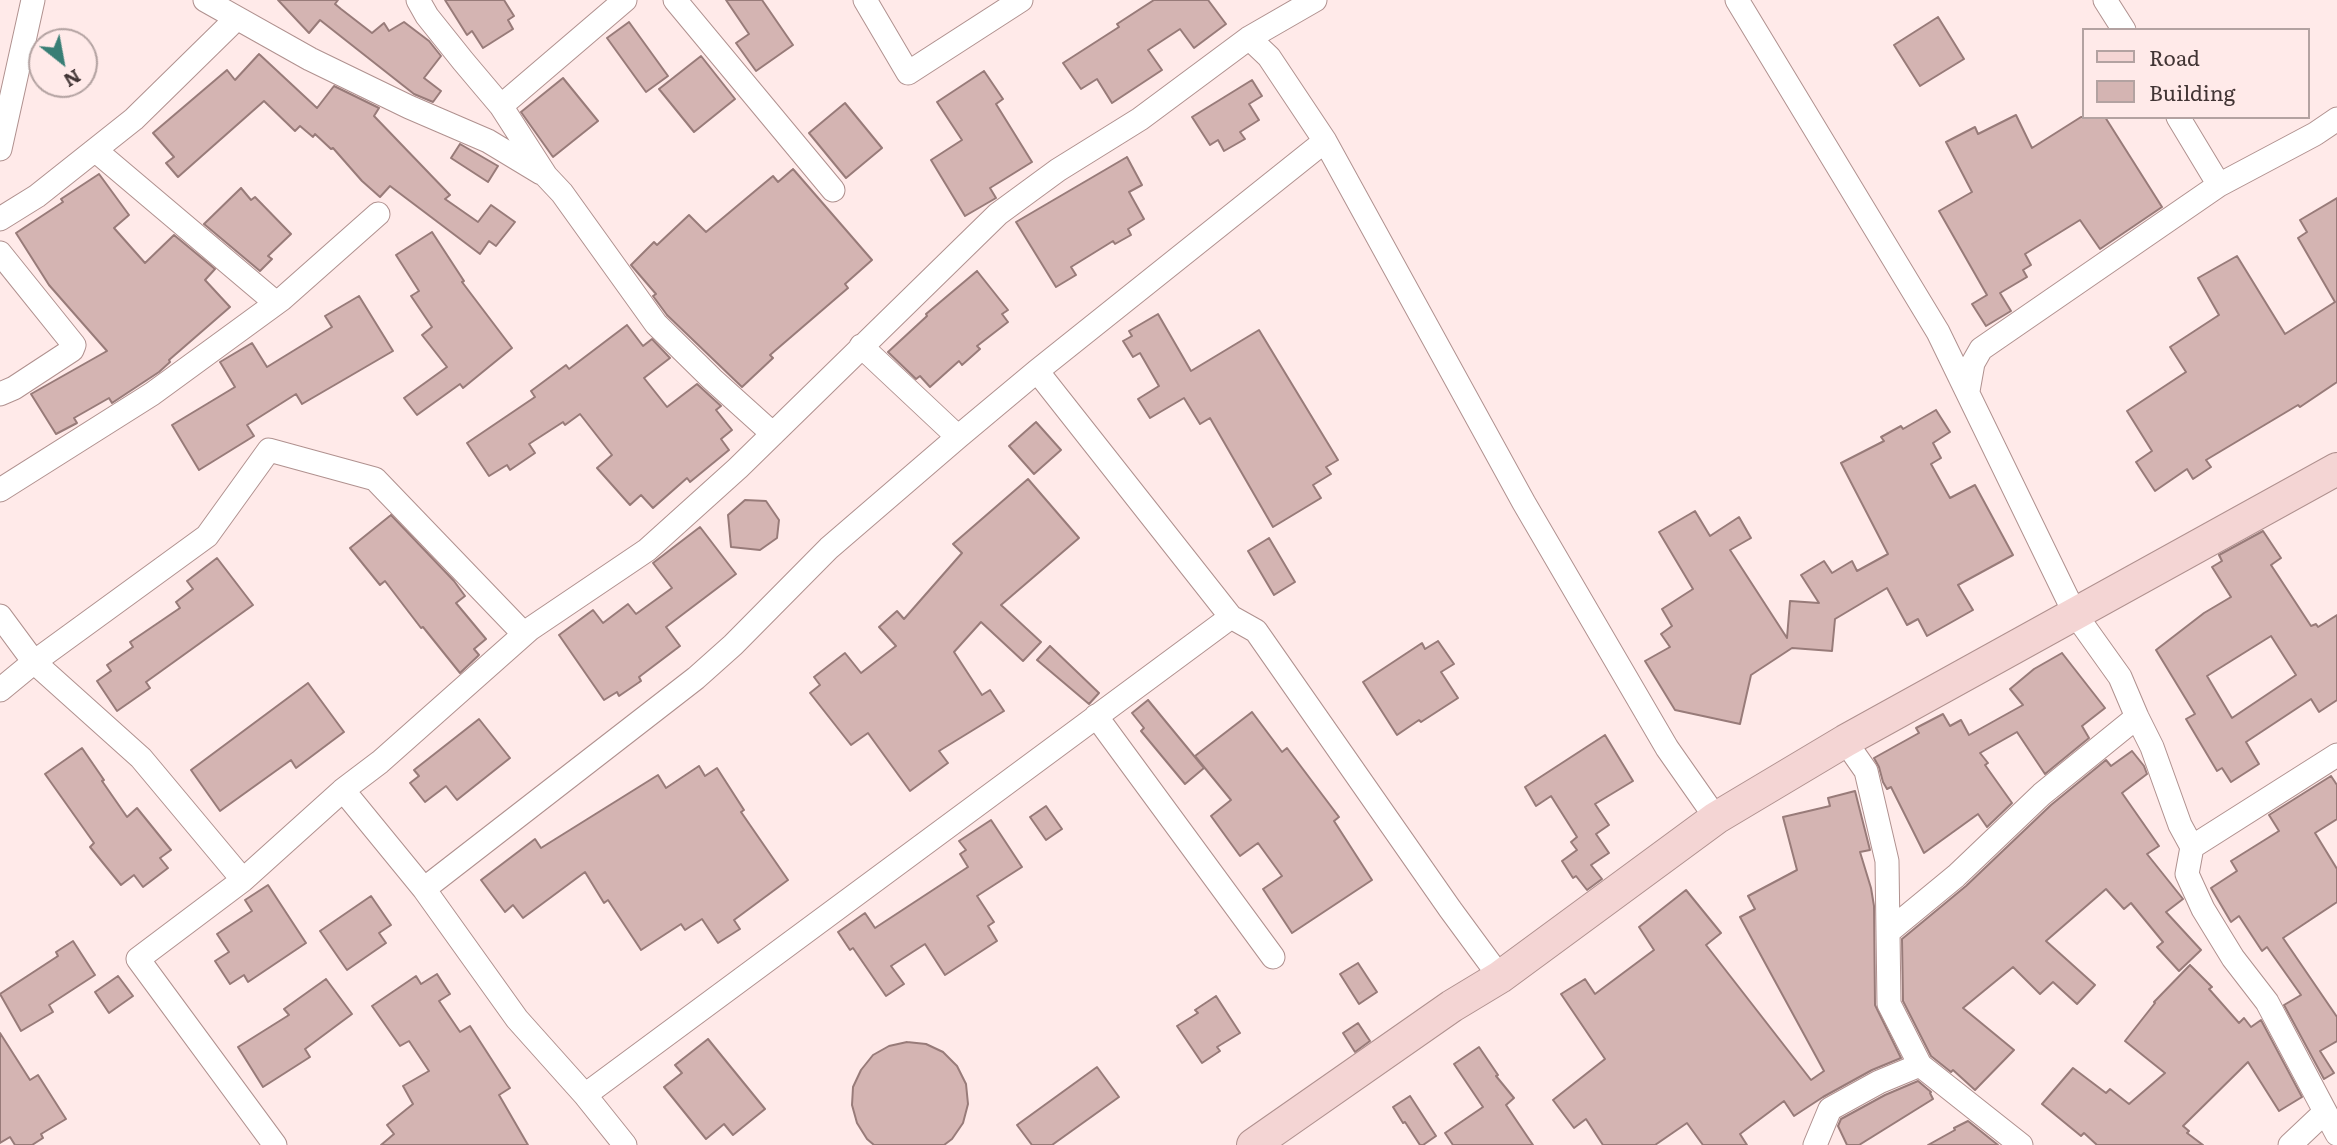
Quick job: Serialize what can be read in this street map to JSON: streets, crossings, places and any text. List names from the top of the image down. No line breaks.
{"legend":["Road","Building"],"north":"bottom right"}
